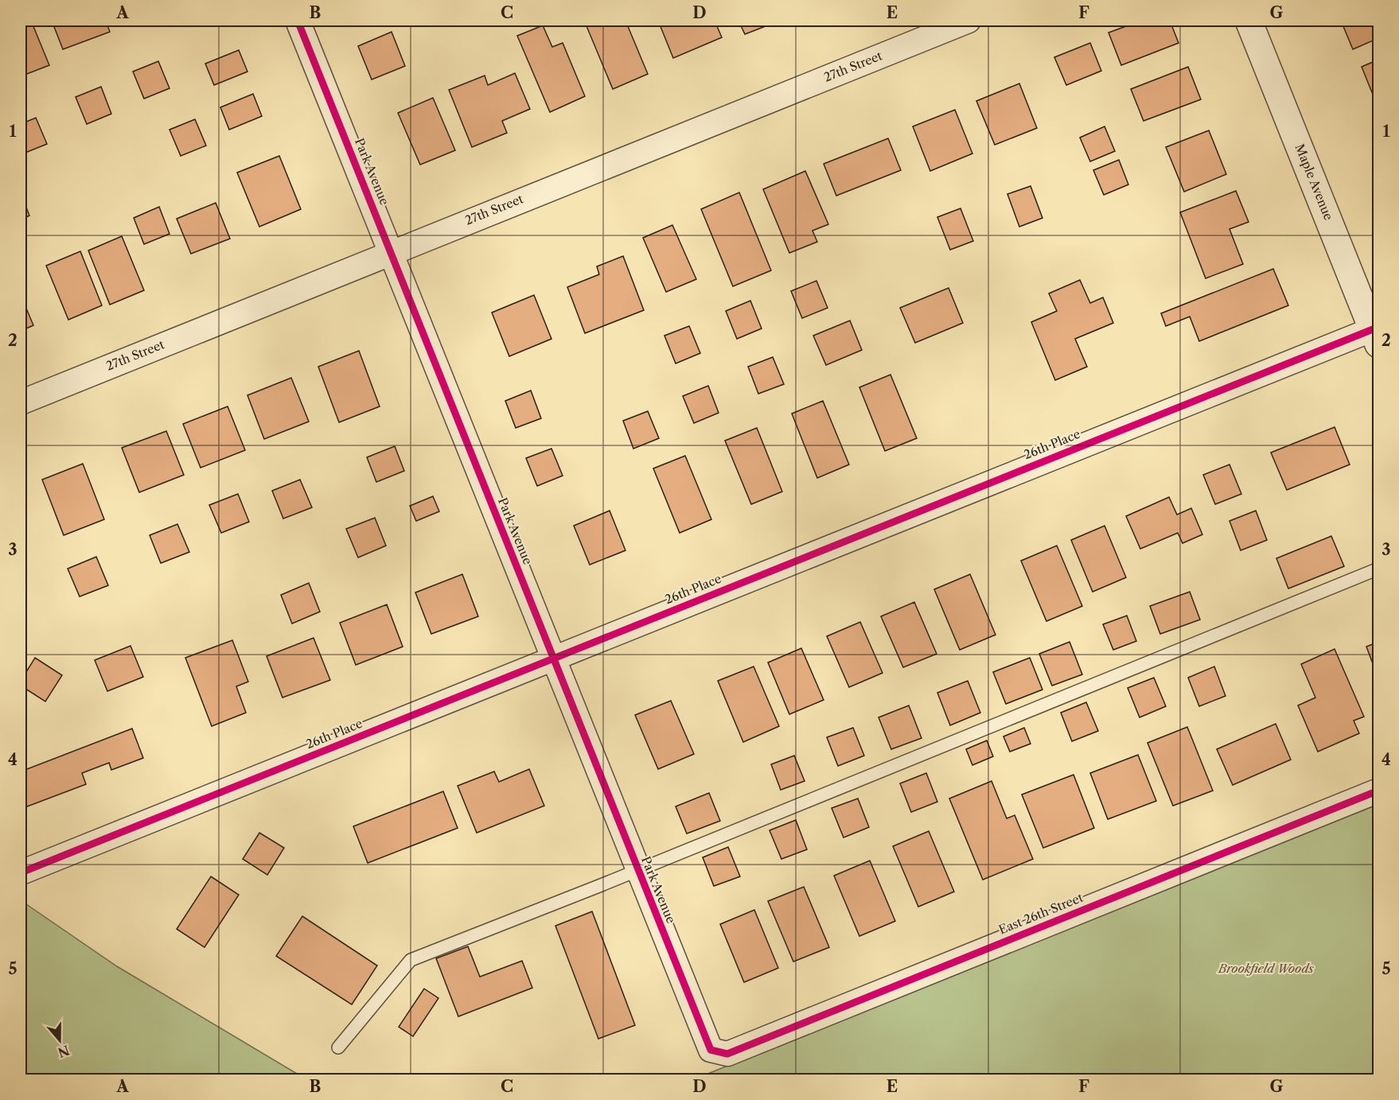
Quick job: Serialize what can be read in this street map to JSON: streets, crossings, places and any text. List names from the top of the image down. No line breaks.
{"streets":{"street":["27th Street","Park Avenue","Maple Avenue","26th Place","East 26th Street"]},"crossings":[["27th Street","Park Avenue"],["Park Avenue","26th Place"],["Park Avenue","East 26th Street"],["Maple Avenue","26th Place"]],"parks":["Brookfield Woods"],"north":"bottom","grid":{"columns":["A","B","C","D","E","F","G"],"rows":["1","2","3","4","5"]}}
